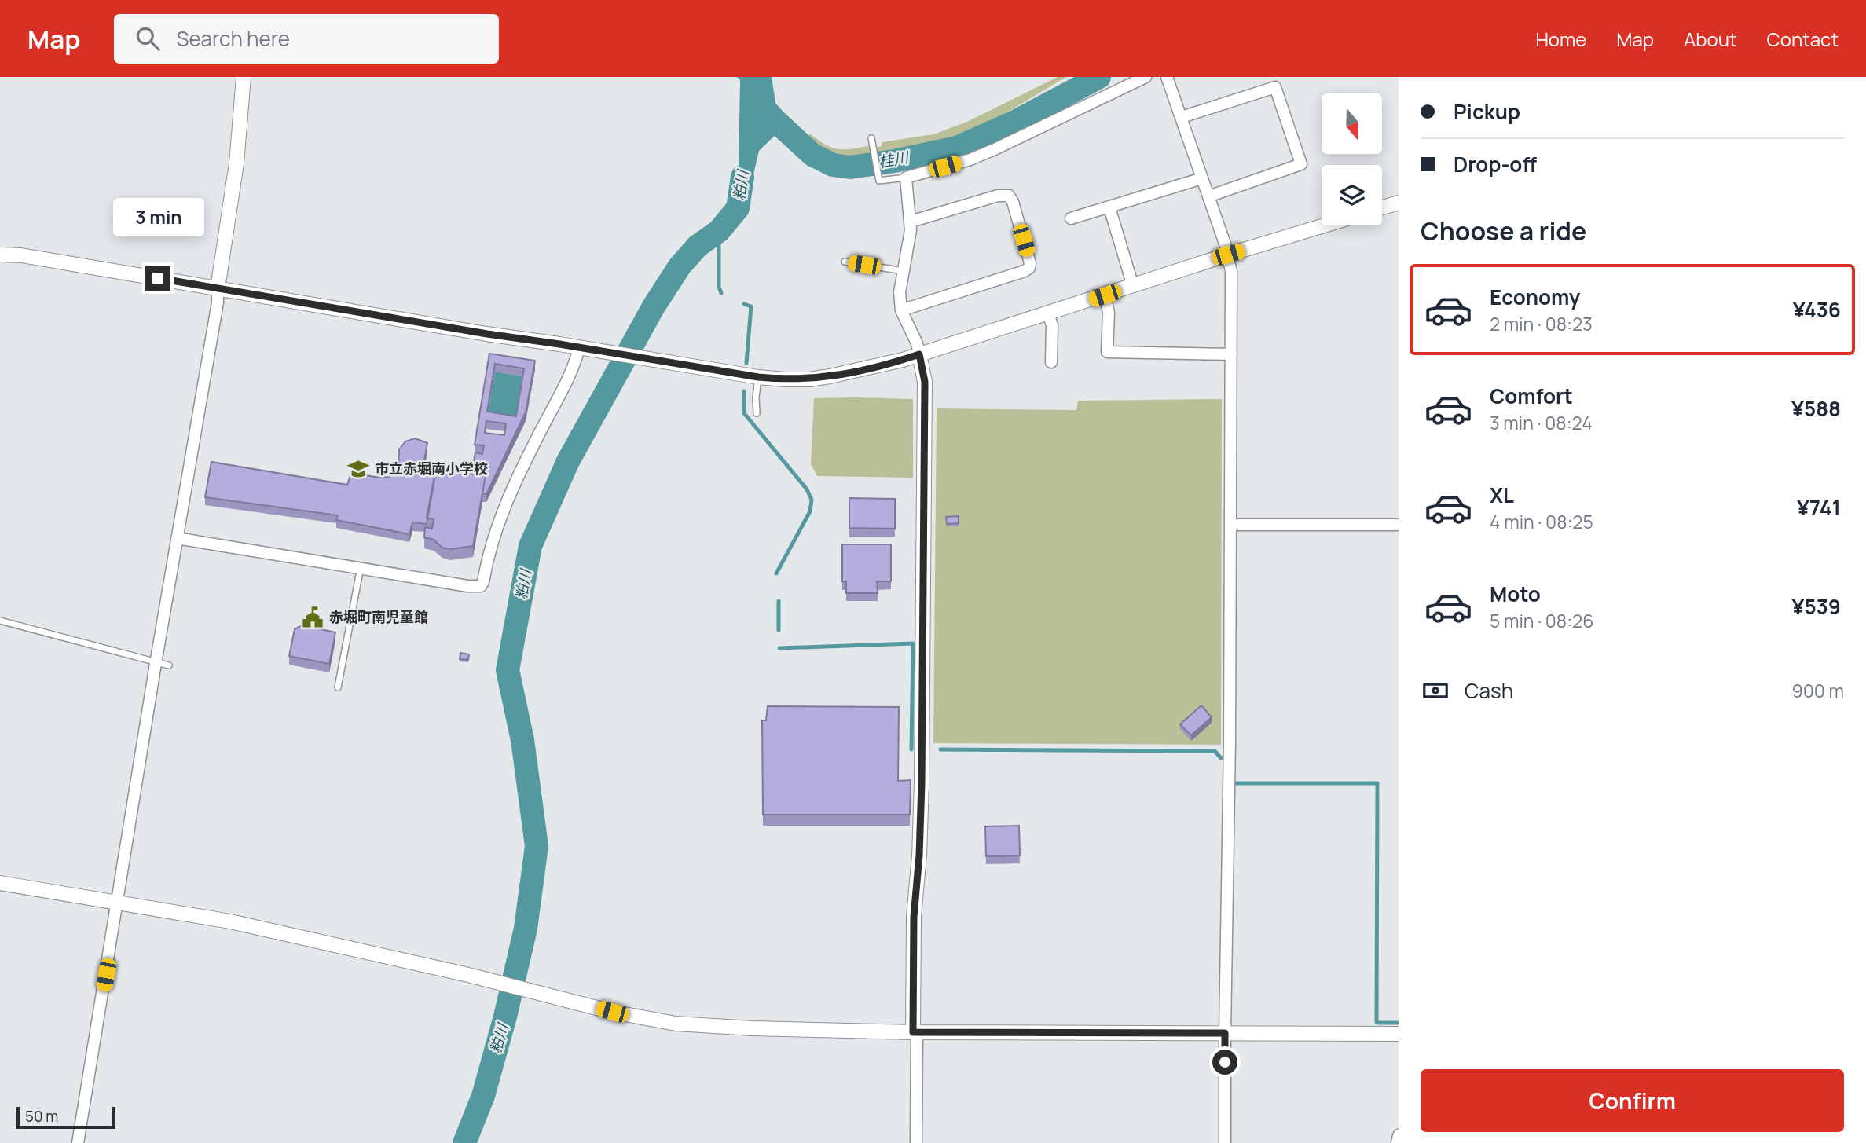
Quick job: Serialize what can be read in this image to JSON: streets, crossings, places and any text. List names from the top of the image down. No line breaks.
{"water":["桂川","粕川"],"places":{"school or university":["市立赤堀南小学校"],"public building":["赤堀町南児童館"]},"scale_bar":"50 m","north":"bottom","page":{"header":"Map","search":"Search here","nav":["Home","Map","About","Contact"],"banner":["Pickup","Drop-off"],"bubble":"3 min","heading":"Choose a ride","list":[{"name":"Economy","note":"2 min · 08:23","value":"¥436"},{"name":"Comfort","note":"3 min · 08:24","value":"¥588"},{"name":"XL","note":"4 min · 08:25","value":"¥741"},{"name":"Moto","note":"5 min · 08:26","value":"¥539"}],"pay":["Cash","900 m"],"buttons":"Confirm","scale":"50 m"}}
